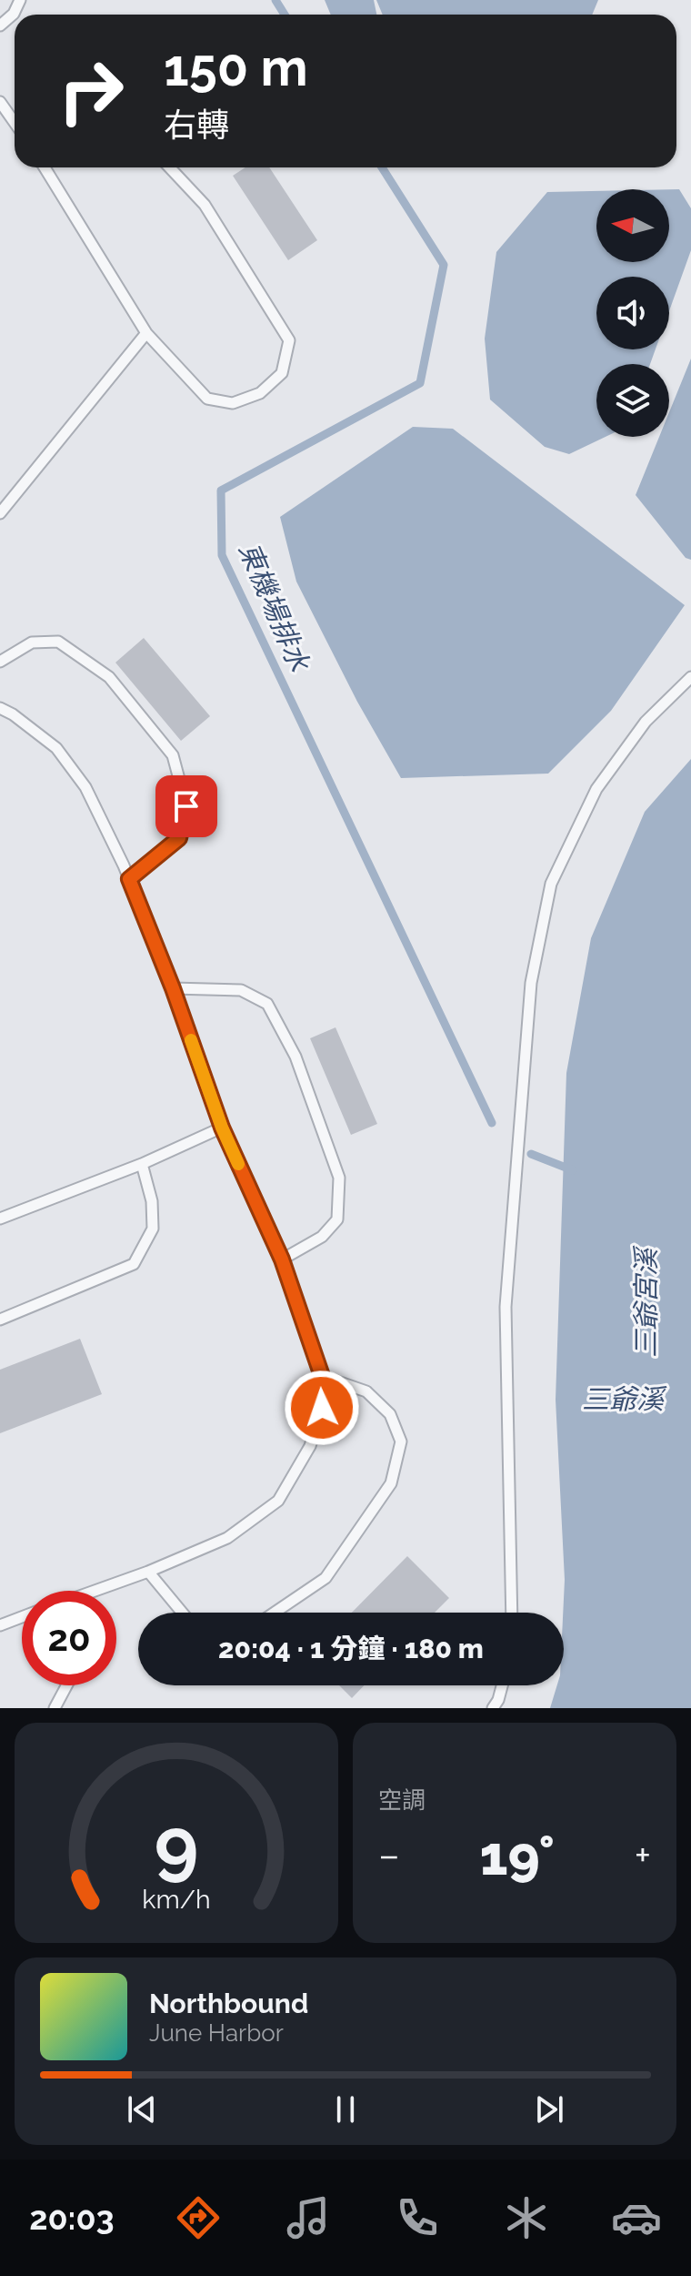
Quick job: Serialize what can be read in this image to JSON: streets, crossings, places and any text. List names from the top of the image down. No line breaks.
{"water":["東機場排水","三爺宮溪","三爺溪"],"north":"left","page":{"turn":["150 m","右轉"],"limit":"20","trip":"20:04 · 1 分鐘 · 180 m","tile":"空調","heat":["−","19°","+"],"song":["Northbound","June Harbor"],"tabs":"20:03","gauge":["9","km/h"]}}
